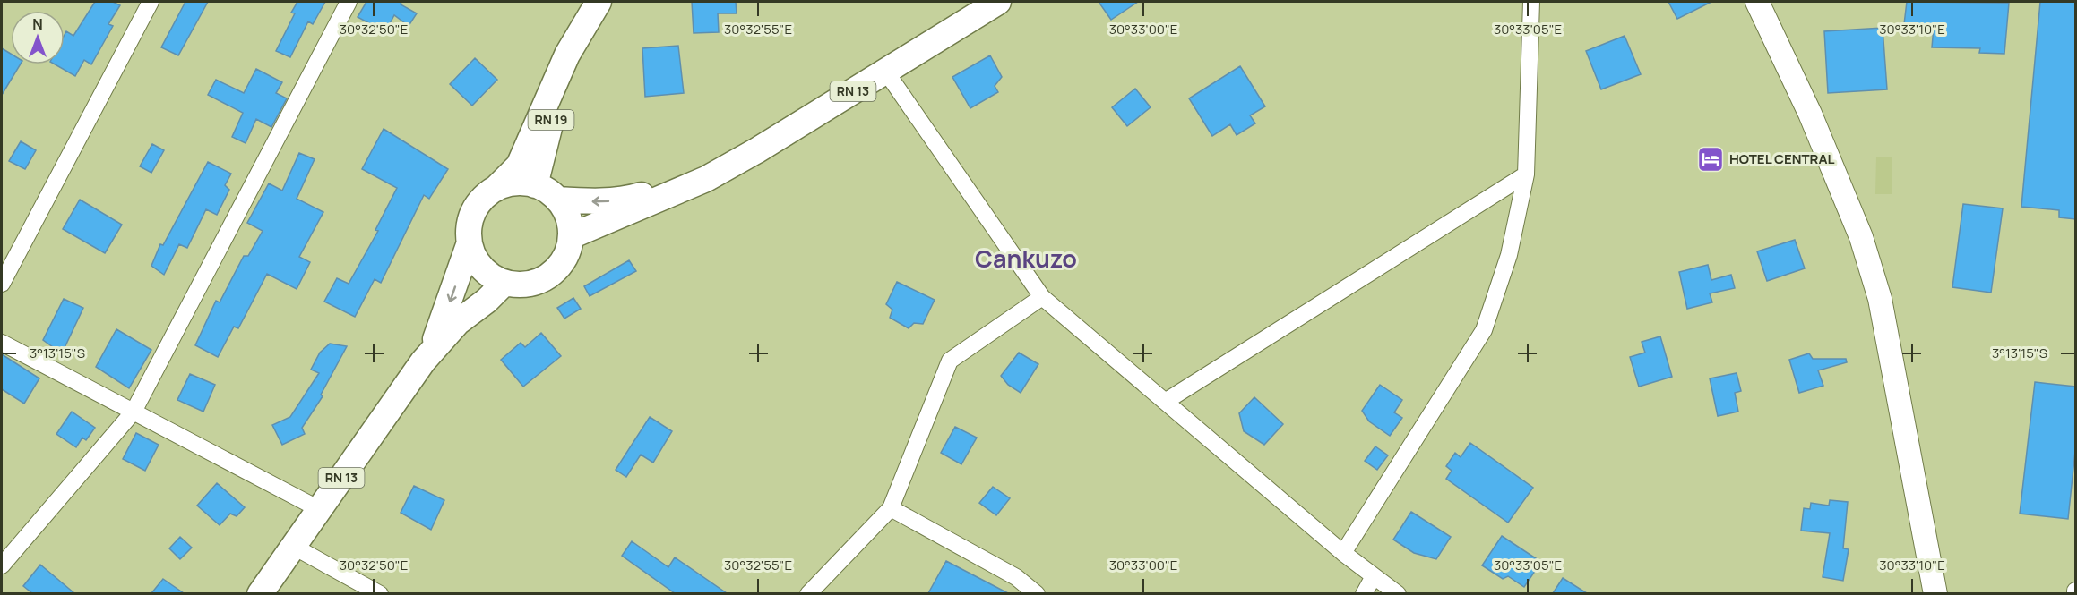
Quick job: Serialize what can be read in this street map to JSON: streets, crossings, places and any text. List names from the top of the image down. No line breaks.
{"streets":{"main road":["RN 13","RN 19"]},"crossings":[["RN 13","RN 19"]],"districts":["Cankuzo"],"places":{"hotel":["HOTEL CENTRAL"]},"north":"top","coordinates":["30°32'50\"E","30°32'55\"E","30°33'00\"E","30°33'05\"E","30°33'10\"E","3°13'15\"S"]}
